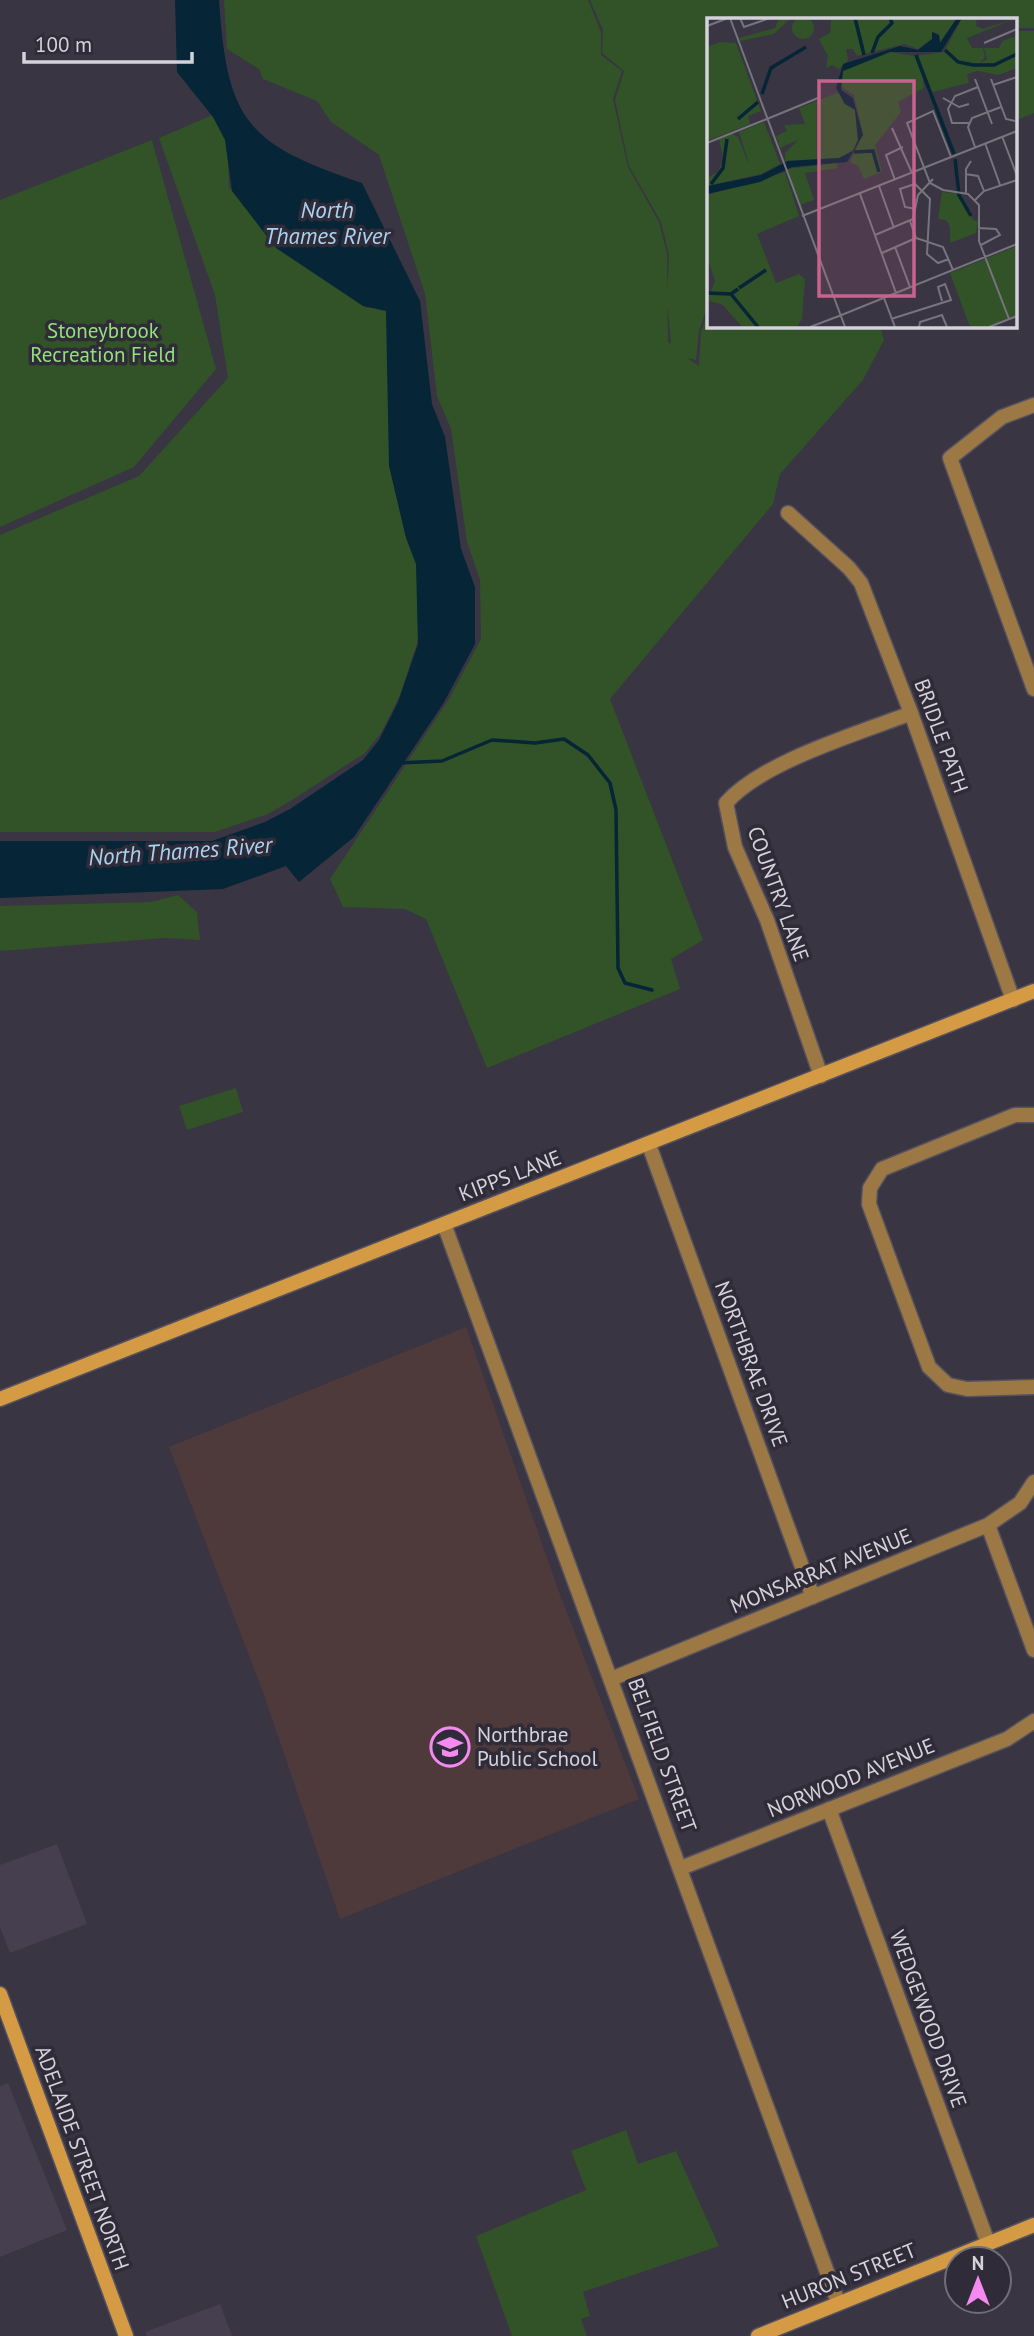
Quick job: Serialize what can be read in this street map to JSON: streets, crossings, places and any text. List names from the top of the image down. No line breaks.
{"streets":{"street":["BRIDLE PATH","COUNTRY LANE","KIPPS LANE","NORTHBRAE DRIVE","MONSARRAT AVENUE","BELFIELD STREET","NORWOOD AVENUE","WEDGEWOOD DRIVE","ADELAIDE STREET NORTH","HURON STREET"]},"crossings":[["BRIDLE PATH","COUNTRY LANE"],["BRIDLE PATH","KIPPS LANE"],["COUNTRY LANE","KIPPS LANE"],["KIPPS LANE","NORTHBRAE DRIVE"],["KIPPS LANE","BELFIELD STREET"],["NORTHBRAE DRIVE","MONSARRAT AVENUE"],["MONSARRAT AVENUE","BELFIELD STREET"],["BELFIELD STREET","NORWOOD AVENUE"],["BELFIELD STREET","HURON STREET"],["NORWOOD AVENUE","WEDGEWOOD DRIVE"],["WEDGEWOOD DRIVE","HURON STREET"]],"water":["North Thames River"],"parks":["Stoneybrook Recreation Field"],"places":{"school or university":["Northbrae Public School"]},"scale_bar":"100 m","north":"top"}
